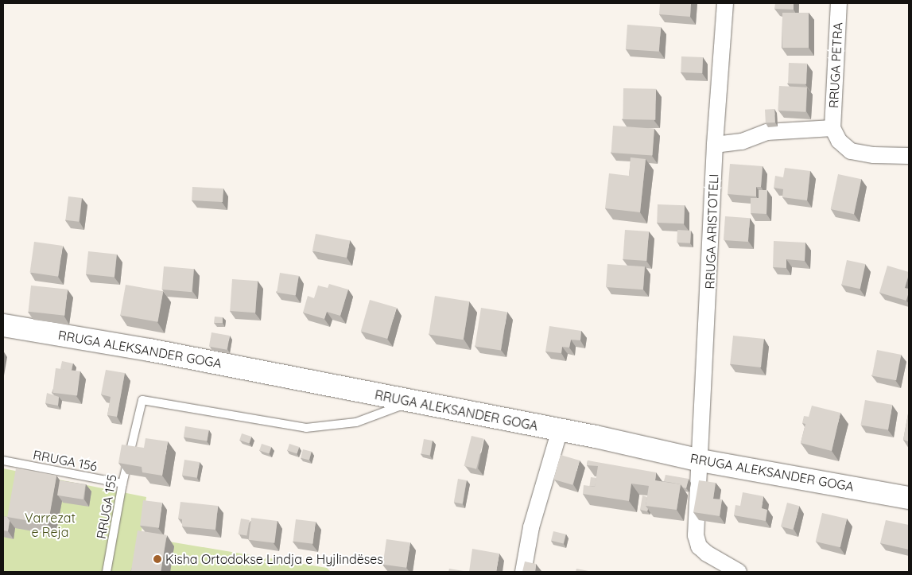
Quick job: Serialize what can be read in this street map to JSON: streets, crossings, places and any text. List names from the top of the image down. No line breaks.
{"streets":{"main road":["RRUGA ALEKSANDER GOGA"],"street":["RRUGA PETRA","RRUGA ARISTOTELI"],"lane":["RRUGA 156","RRUGA 155"]},"crossings":[["RRUGA ARISTOTELI","RRUGA ALEKSANDER GOGA"],["RRUGA ALEKSANDER GOGA","RRUGA 155"],["RRUGA 156","RRUGA 155"]],"parks":["Varrezat e Reja"],"places":["Kisha Ortodokse Lindja e Hyjlindëses"]}
